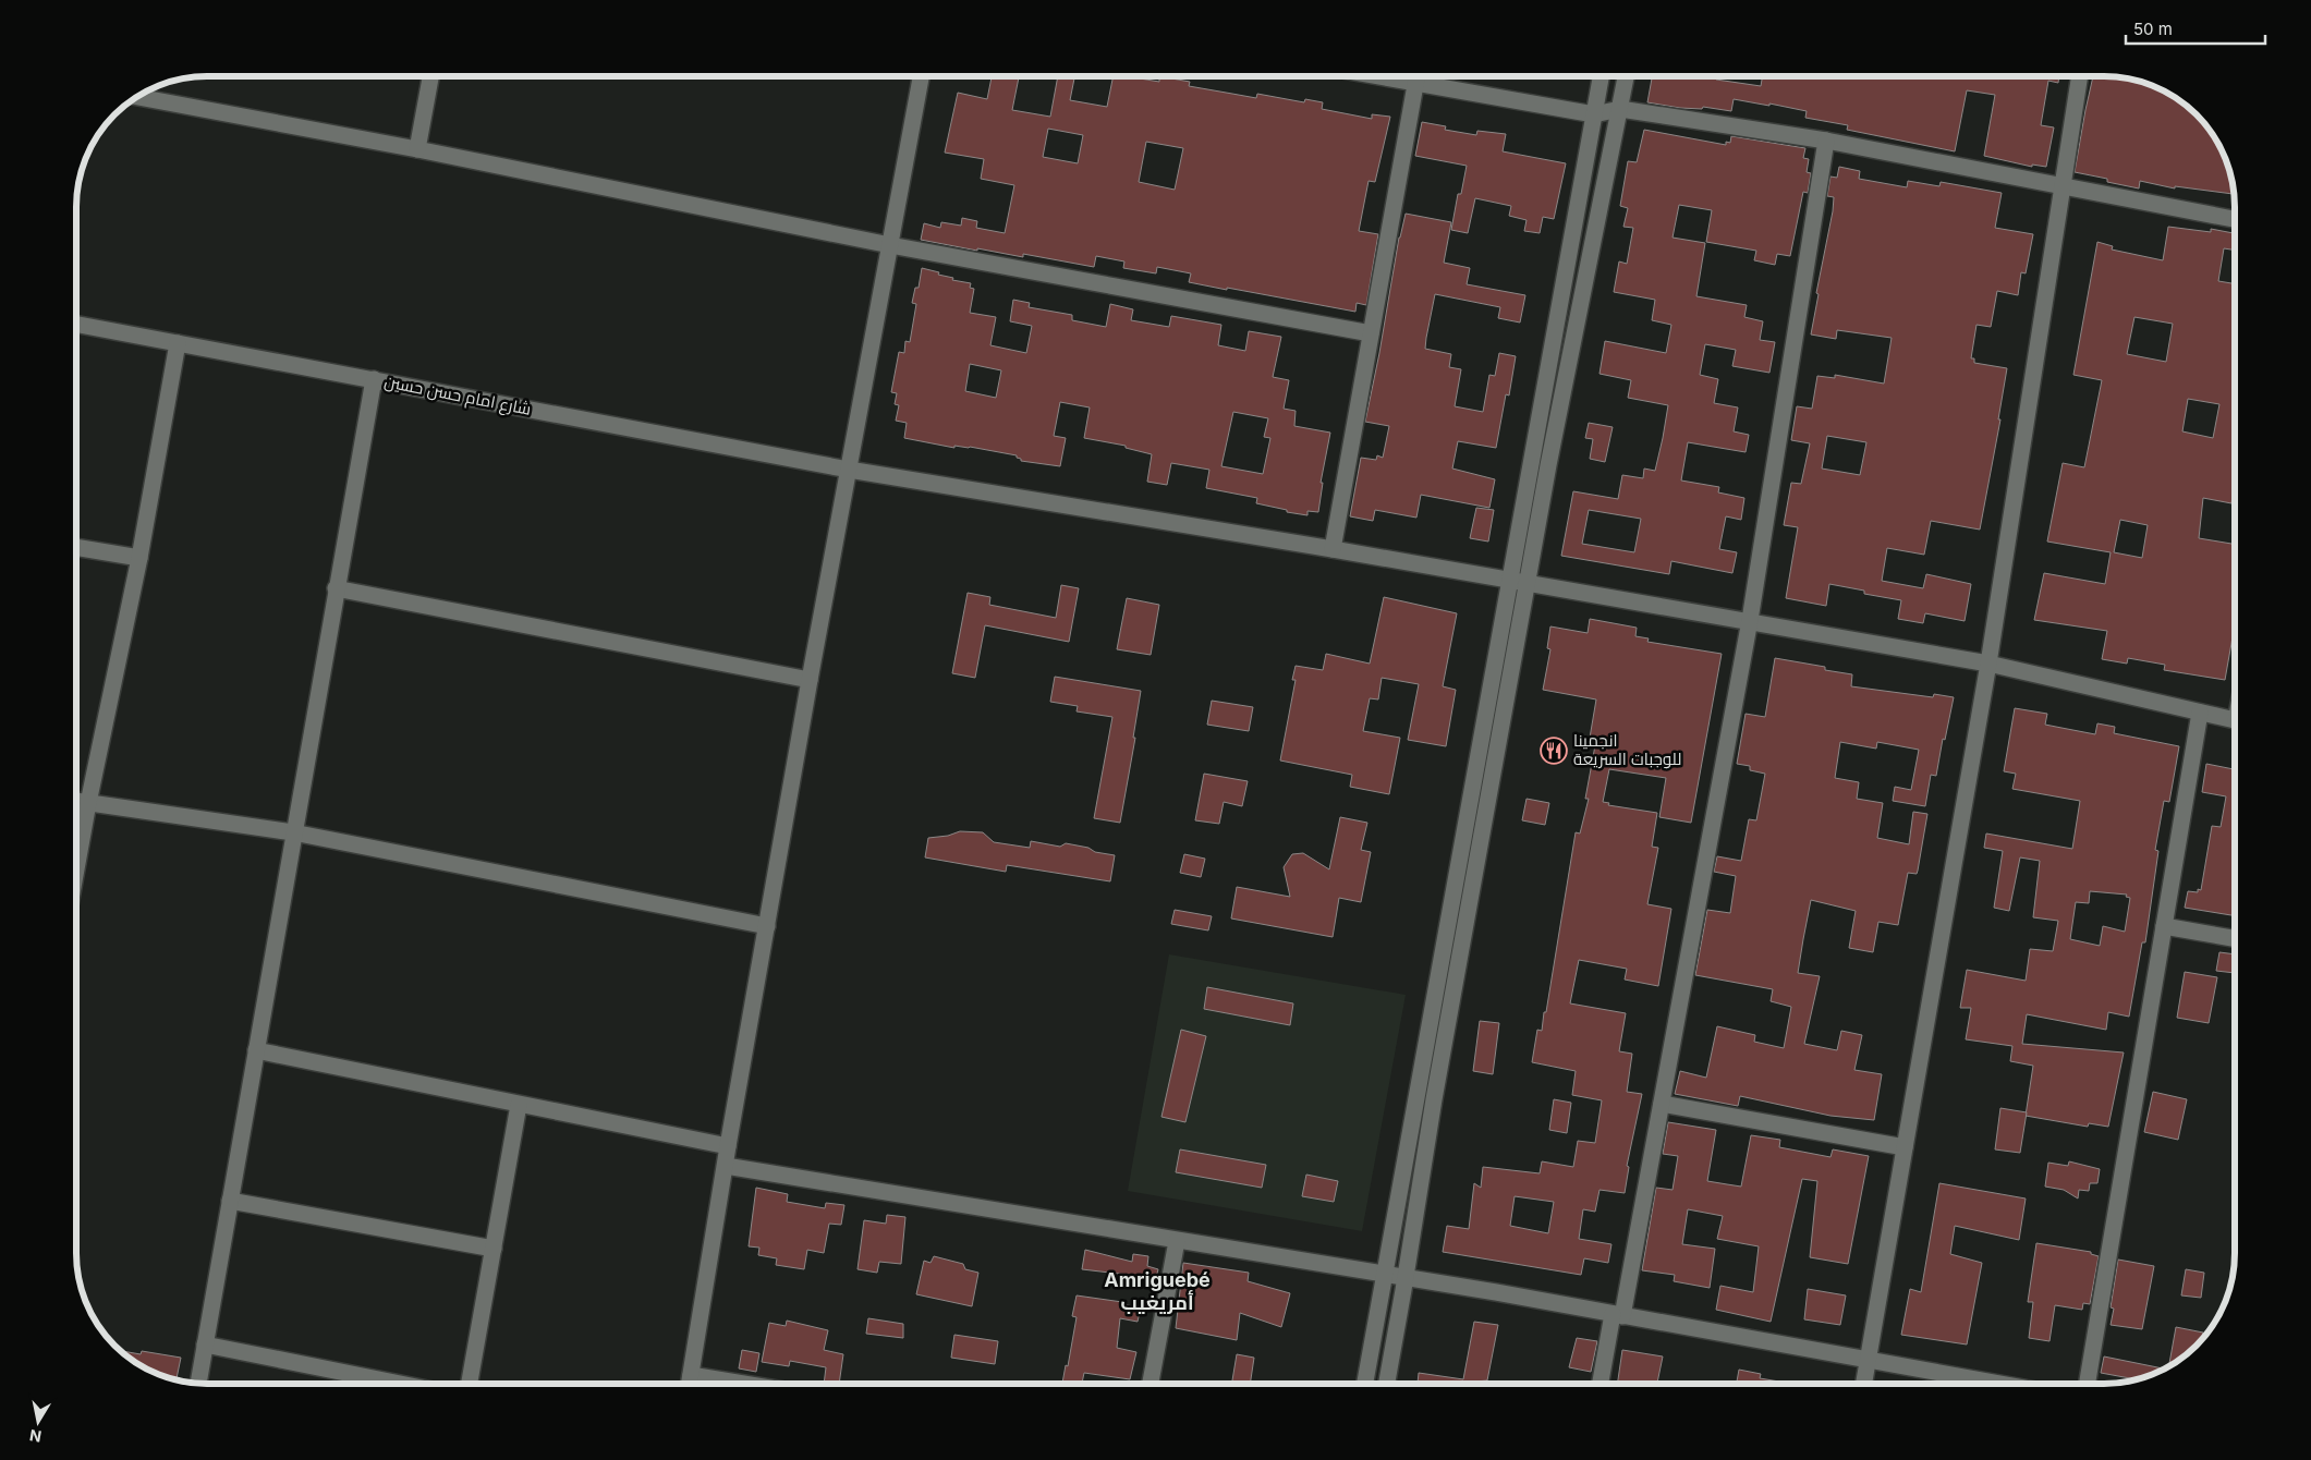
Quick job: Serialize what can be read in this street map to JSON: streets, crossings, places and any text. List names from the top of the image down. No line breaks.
{"streets":{"street":["شارع امام حسن حسين"]},"districts":["Amriguebé أمريغيب"],"places":{"restaurant":["انجمينا للوجبات السريعة"]},"scale_bar":"50 m","north":"bottom"}
